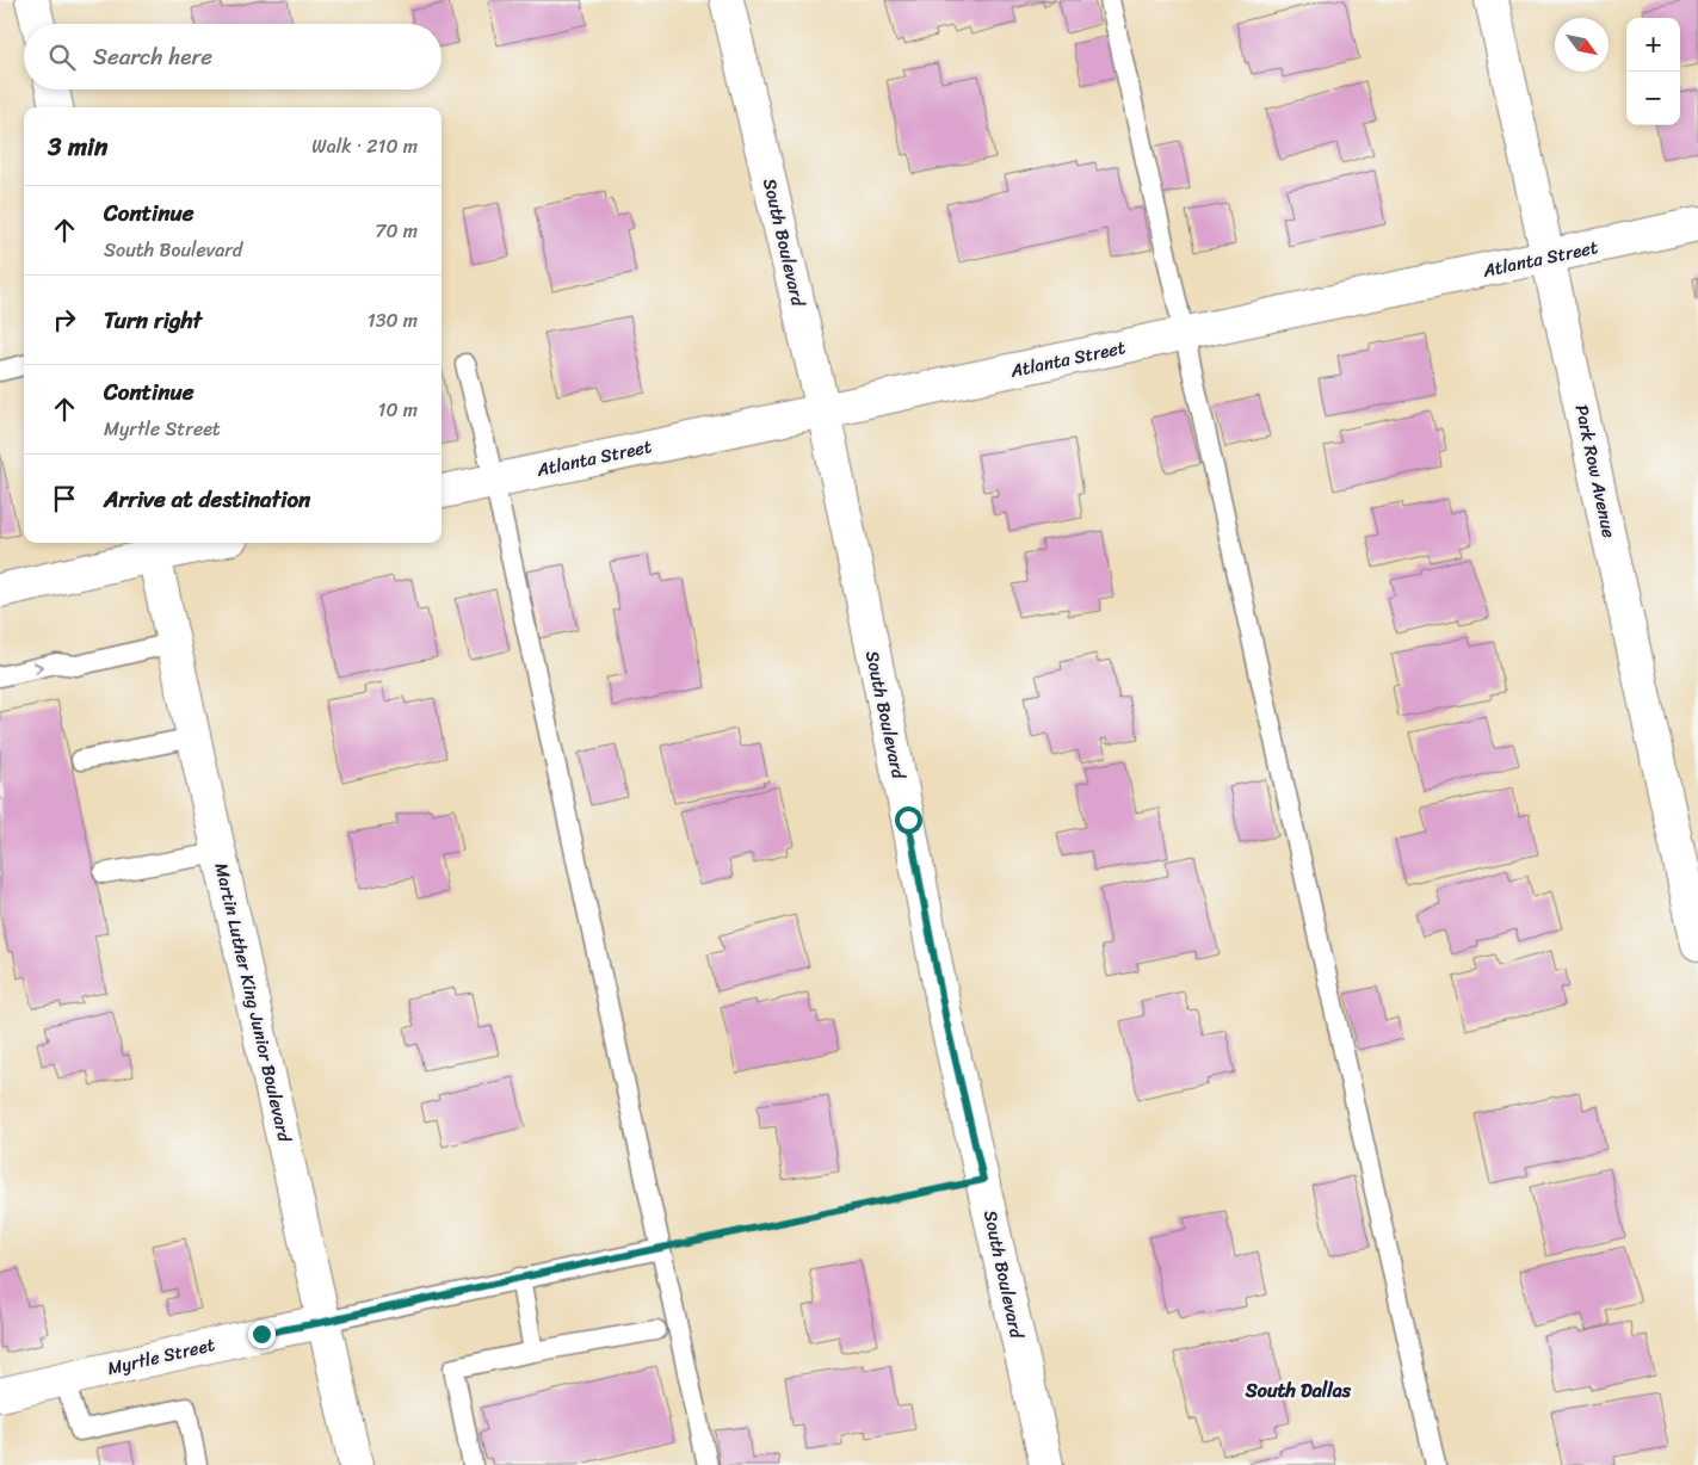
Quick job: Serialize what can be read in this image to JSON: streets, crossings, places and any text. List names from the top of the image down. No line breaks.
{"streets":{"street":["South Boulevard","Atlanta Street","Park Row Avenue","Martin Luther King Junior Boulevard","Myrtle Street"]},"crossings":[["South Boulevard","Atlanta Street"],["Atlanta Street","Park Row Avenue"],["Martin Luther King Junior Boulevard","Myrtle Street"]],"districts":["South Dallas"],"north":"bottom right","page":{"map_buttons":["+","−"],"search":"Search here","heading":["3 min","Walk · 210 m"],"list":[["Continue","South Boulevard","70 m"],["Turn right","130 m"],["Continue","Myrtle Street","10 m"],"Arrive at destination"]}}
